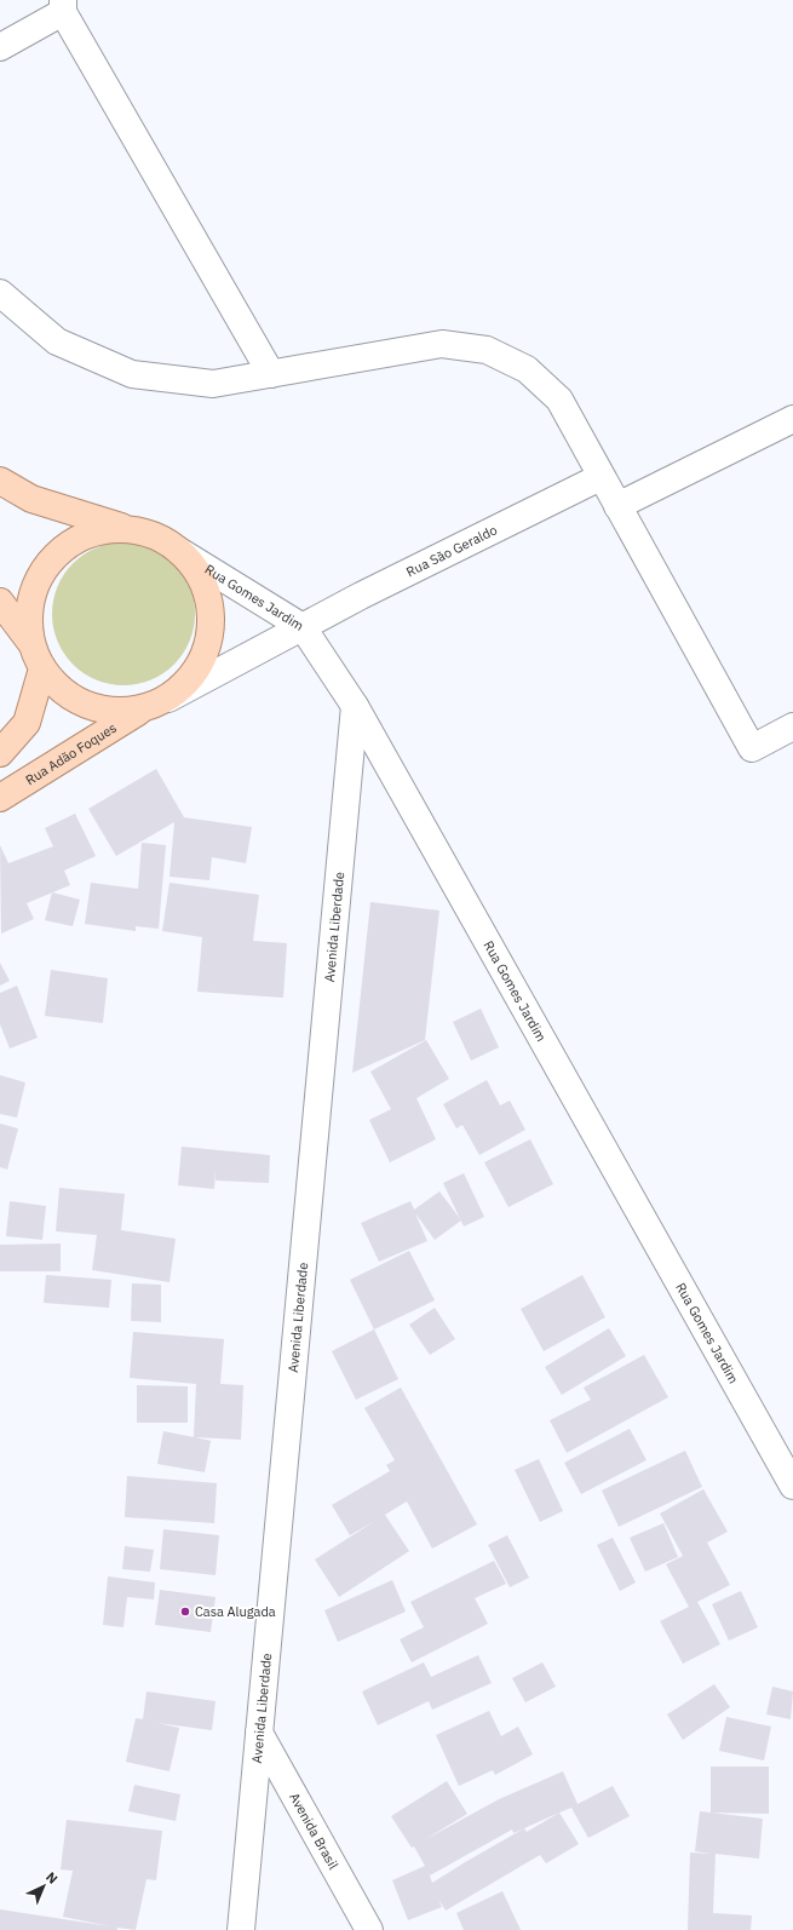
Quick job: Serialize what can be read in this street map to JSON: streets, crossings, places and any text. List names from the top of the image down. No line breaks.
{"streets":{"main road":["Rua Adão Foques"],"street":["Rua São Geraldo","Rua Gomes Jardim","Avenida Liberdade","Avenida Brasil"]},"crossings":[["Rua São Geraldo","Rua Gomes Jardim"],["Rua Gomes Jardim","Avenida Liberdade"],["Avenida Liberdade","Avenida Brasil"]],"places":["Casa Alugada"],"north":"top right"}
